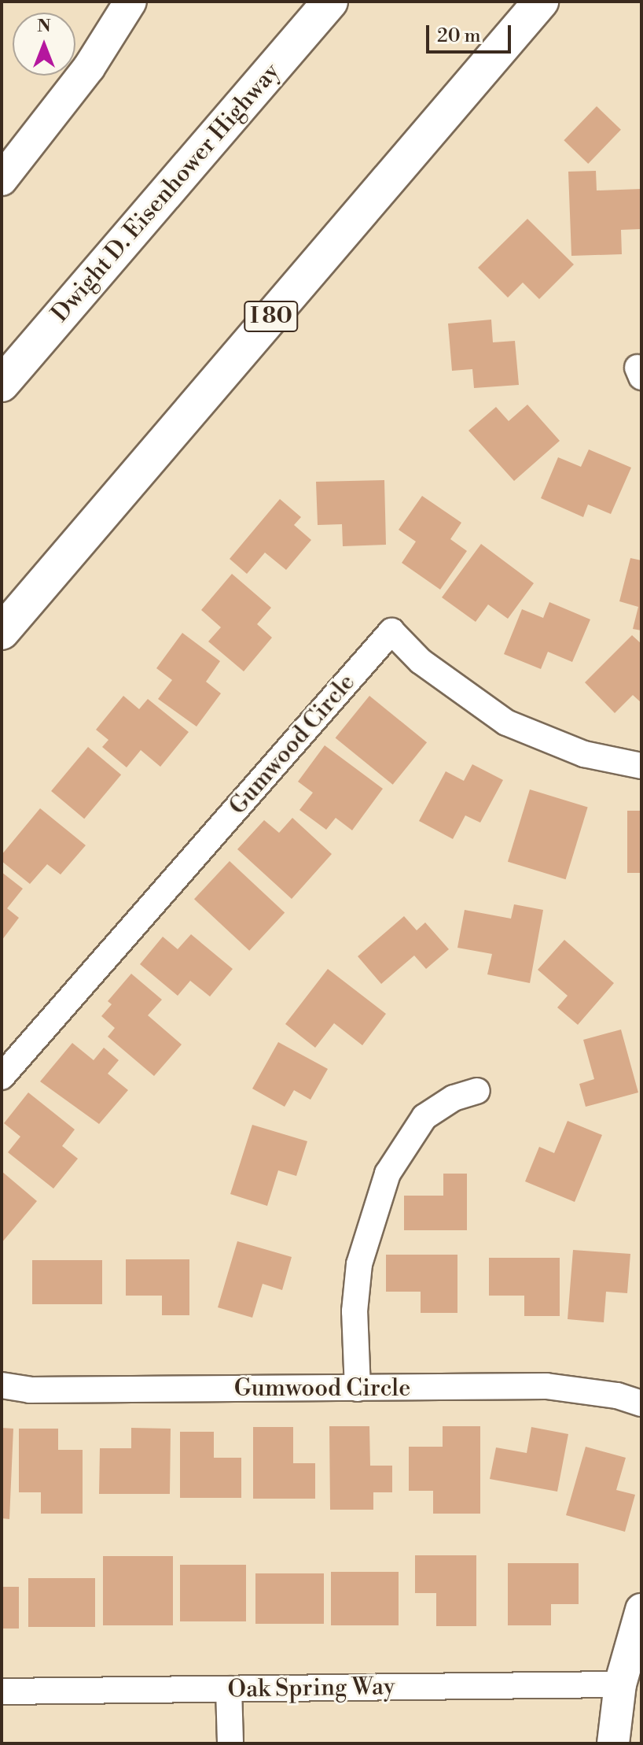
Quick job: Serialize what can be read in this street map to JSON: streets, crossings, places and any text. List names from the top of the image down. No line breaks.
{"streets":{"highway":["Dwight D. Eisenhower Highway","I 80"],"street":["Gumwood Circle","Oak Spring Way"]},"scale_bar":"20 m","north":"top"}
